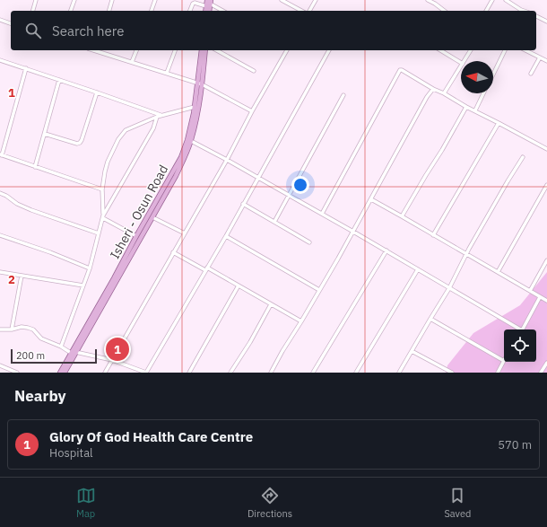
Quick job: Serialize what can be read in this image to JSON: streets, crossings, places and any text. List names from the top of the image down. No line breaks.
{"streets":{"main road":["Isheri - Osun Road"]},"scale_bar":"200 m","north":"left","page":{"search":"Search here","pins":"1","scale":"200 m","heading":"Nearby","list":[{"mark":"1","name":"Glory Of God Health Care Centre","note":"Hospital","value":"570 m"}],"nav":["Map","Directions","Saved"]},"grid":{"rows":["1","2"]}}
